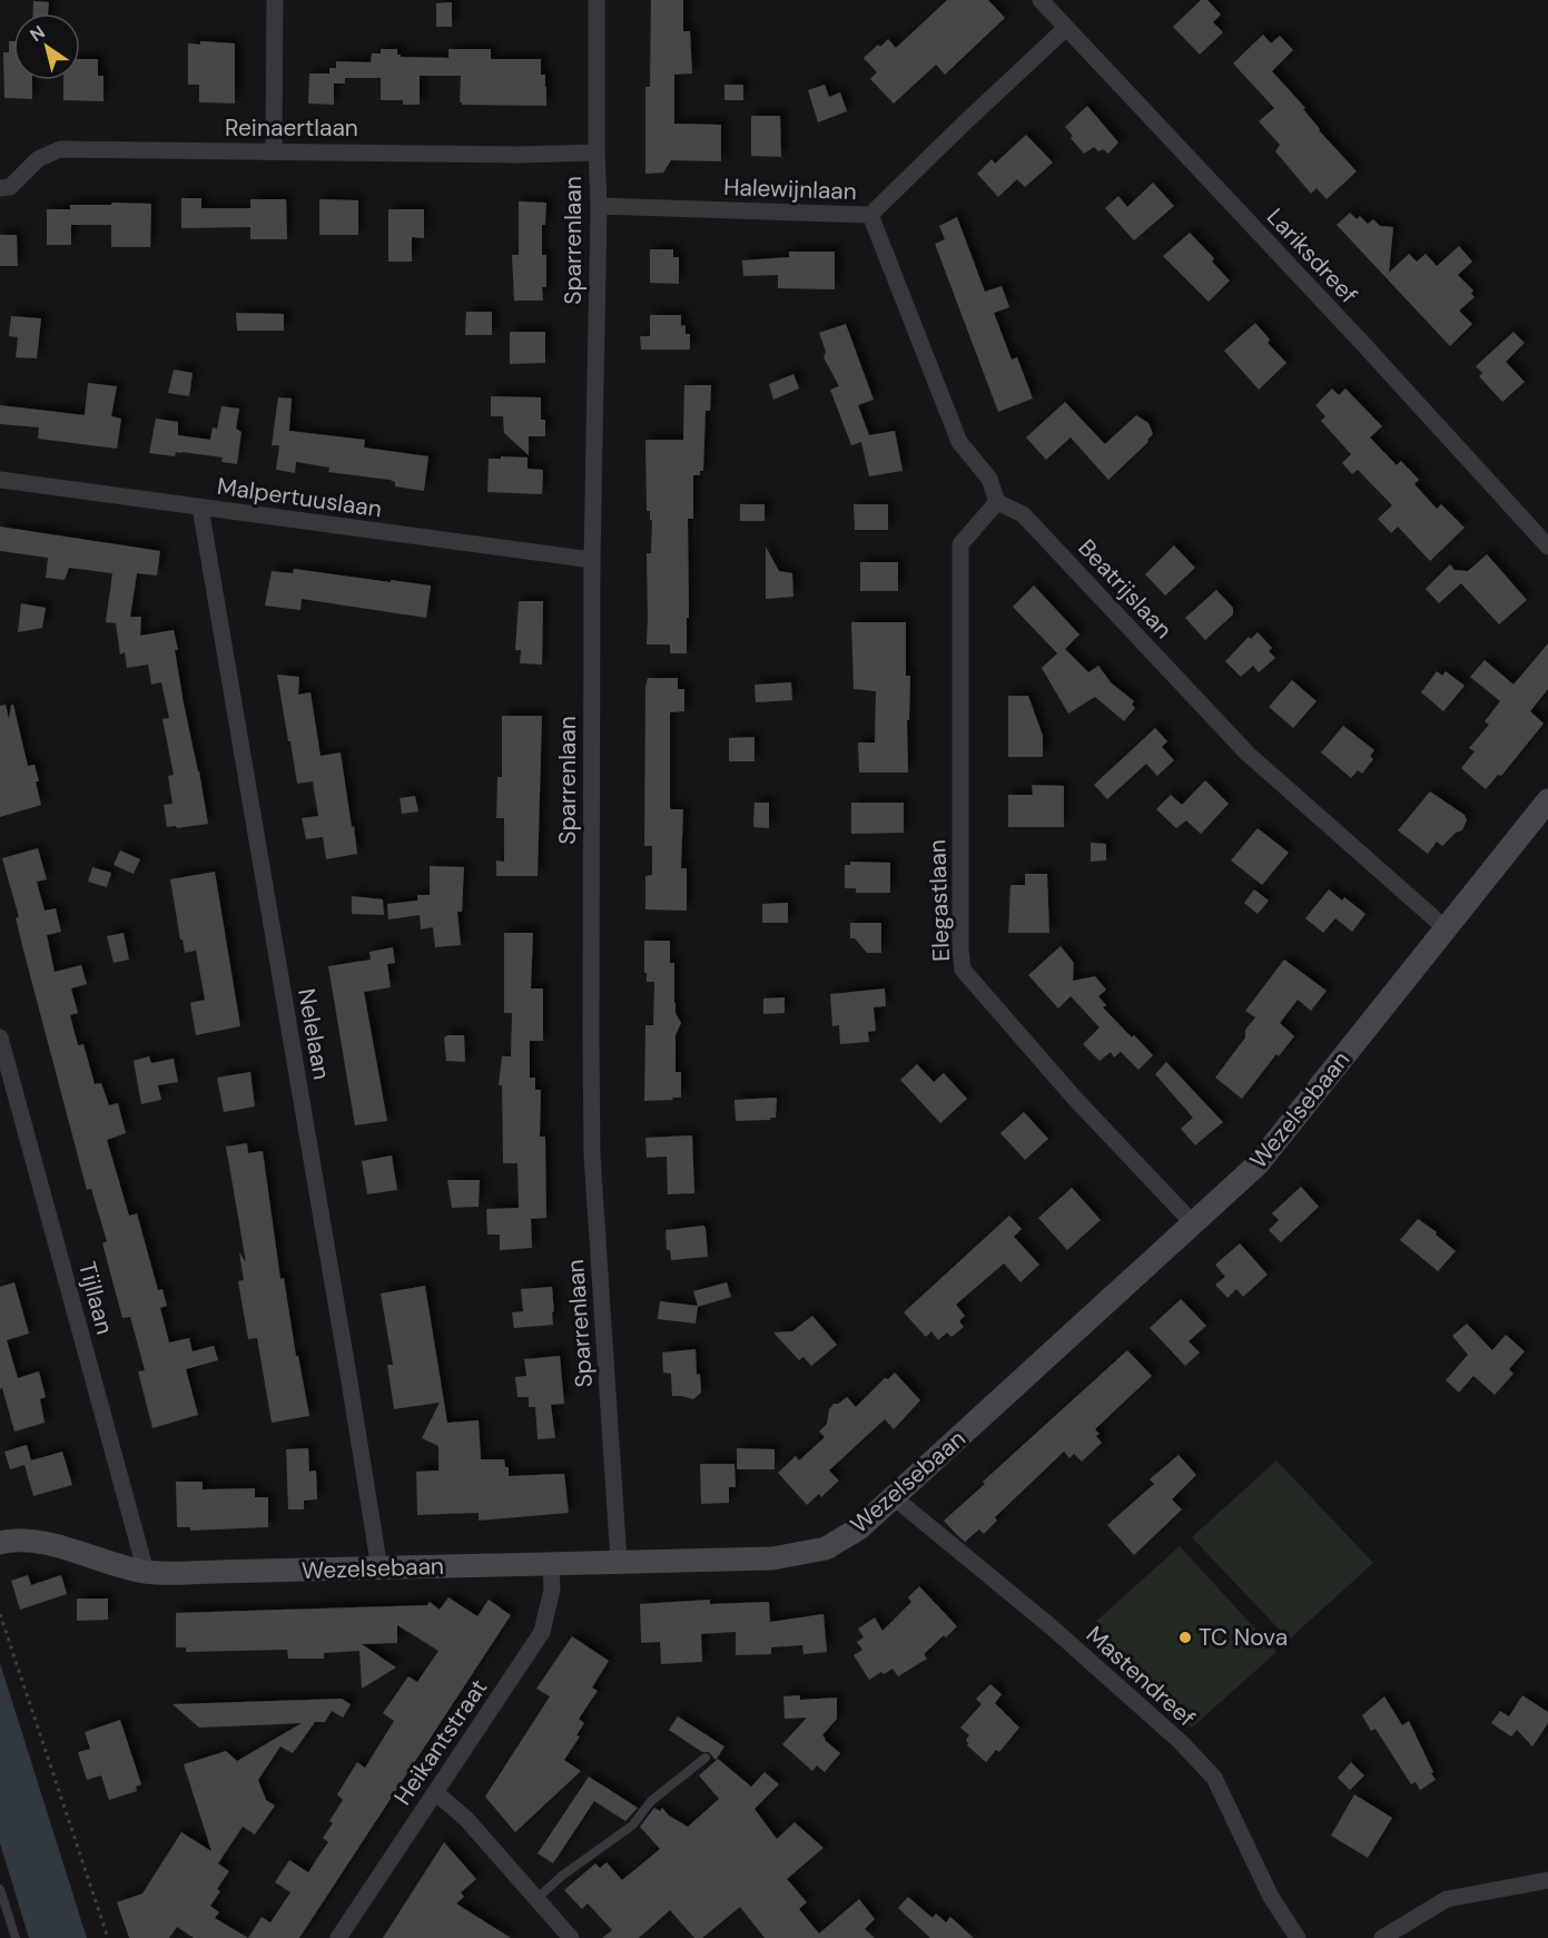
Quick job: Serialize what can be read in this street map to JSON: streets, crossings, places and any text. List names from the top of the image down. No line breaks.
{"streets":{"street":["Reinaertlaan","Halewijnlaan","Sparrenlaan","Lariksdreef","Malpertuuslaan","Beatrijslaan","Elegastlaan","Nelelaan","Wezelsebaan","Tijllaan","Mastendreef","Heikantstraat"]},"crossings":[["Reinaertlaan","Sparrenlaan"],["Halewijnlaan","Sparrenlaan"],["Halewijnlaan","Lariksdreef"],["Sparrenlaan","Malpertuuslaan"],["Sparrenlaan","Wezelsebaan"],["Malpertuuslaan","Nelelaan"],["Beatrijslaan","Elegastlaan"],["Beatrijslaan","Wezelsebaan"],["Elegastlaan","Wezelsebaan"],["Nelelaan","Wezelsebaan"],["Wezelsebaan","Tijllaan"],["Wezelsebaan","Mastendreef"],["Wezelsebaan","Heikantstraat"]],"places":["TC Nova"],"north":"top left"}
